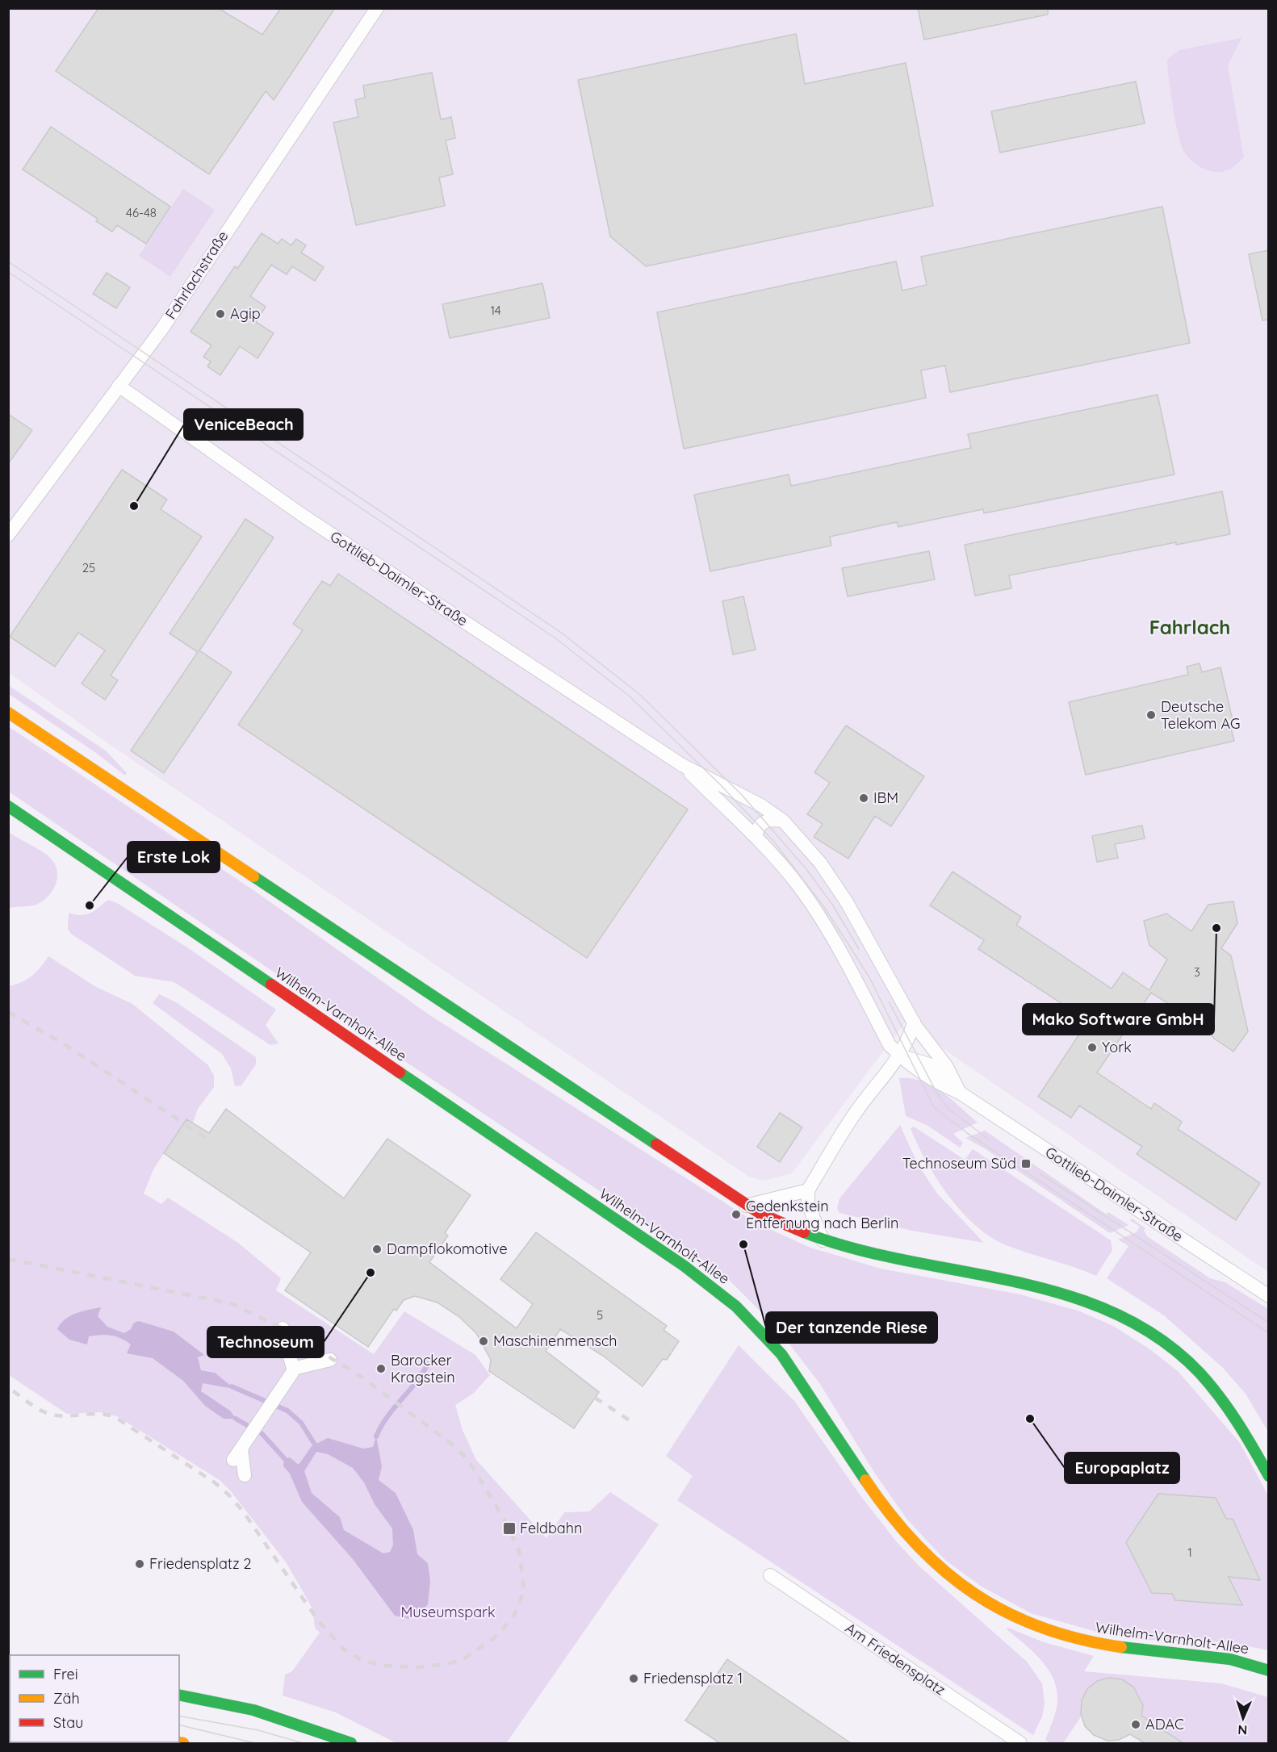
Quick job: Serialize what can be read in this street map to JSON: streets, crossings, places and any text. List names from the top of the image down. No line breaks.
{"streets":{"main road":["Wilhelm-Varnholt-Allee"],"street":["Fahrlachstraße","Gottlieb-Daimler-Straße","Am Friedensplatz"]},"crossings":[["Fahrlachstraße","Gottlieb-Daimler-Straße"]],"districts":["Fahrlach"],"parks":["Museumspark"],"places":{"other":["Agip","VeniceBeach","Deutsche Telekom AG","IBM","Erste Lok","Mako Software GmbH","York","Gedenkstein Entfernung nach Berlin","Der tanzende Riese","Dampflokomotive","Technoseum","Maschinenmensch","Barocker Kragstein","Europaplatz","Friedensplatz 2","Friedensplatz 1","ADAC"],"transit":["Technoseum Süd","Feldbahn"]},"house_numbers":["46-48","14","25","3","5","1"],"legend":["Frei","Zäh","Stau"],"north":"bottom"}
